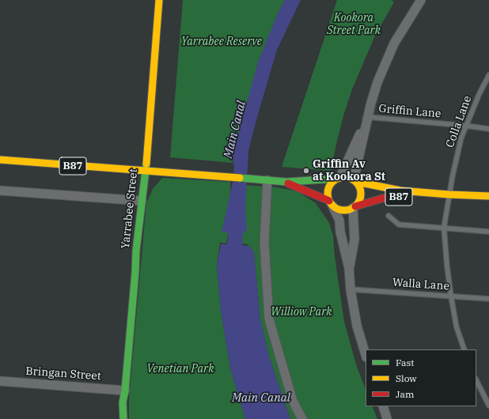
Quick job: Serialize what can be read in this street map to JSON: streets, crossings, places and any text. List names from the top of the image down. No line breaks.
{"streets":{"main road":["B87","Yarrabee Street"],"street":["Bringan Street"],"lane":["Griffin Lane","Colla Lane","Walla Lane"]},"crossings":[["Griffin Lane","Colla Lane"],["Colla Lane","B87"],["Colla Lane","Walla Lane"],["B87","Yarrabee Street"],["Yarrabee Street","Bringan Street"]],"water":["Main Canal"],"parks":["Kookora Street Park","Yarrabee Reserve","Williow Park","Venetian Park"],"places":["Griffin Av at Kookora St"],"legend":["Fast","Slow","Jam"]}
